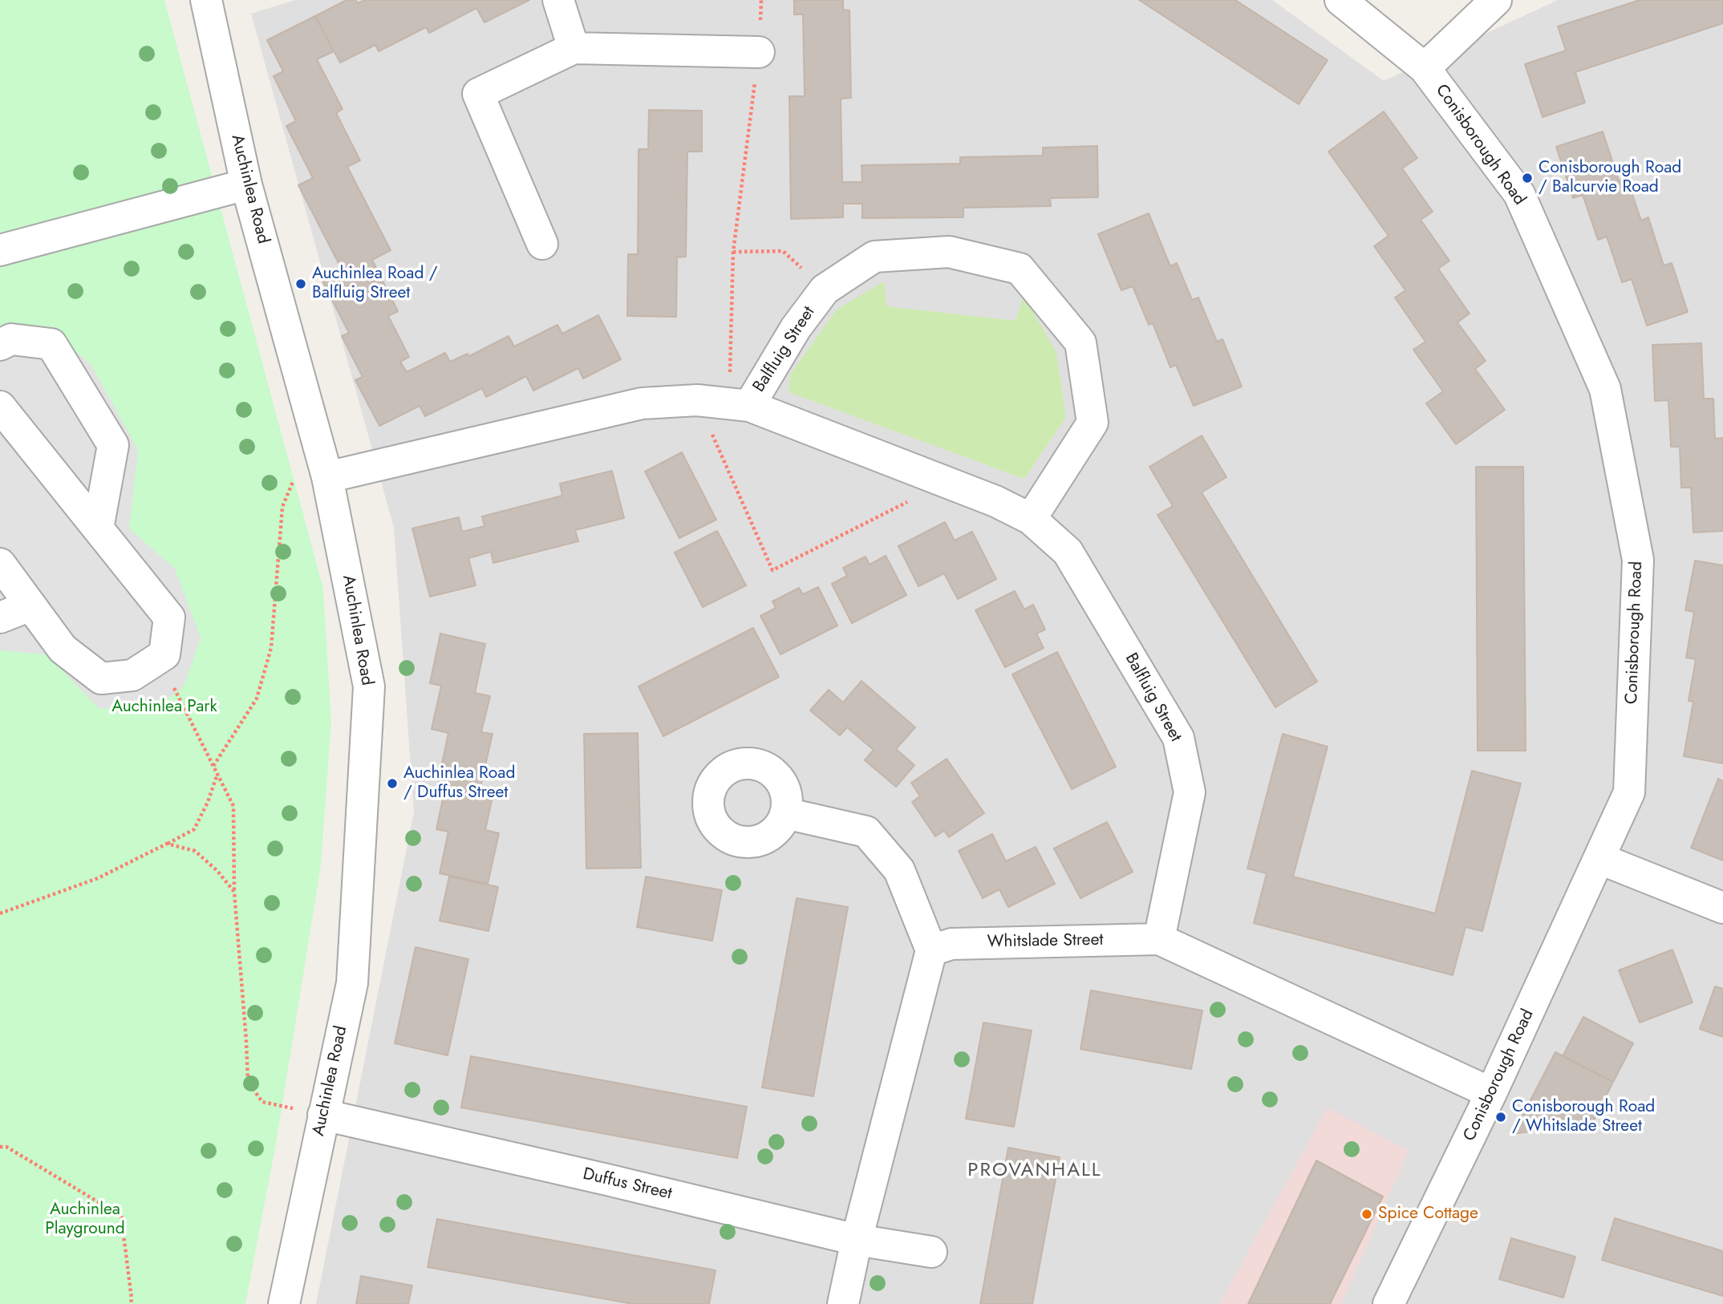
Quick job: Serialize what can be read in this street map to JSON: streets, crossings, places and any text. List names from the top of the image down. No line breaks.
{"streets":{"street":["Conisborough Road","Auchinlea Road","Balfluig Street","Whitslade Street","Duffus Street"]},"crossings":[["Conisborough Road","Whitslade Street"],["Auchinlea Road","Balfluig Street"],["Auchinlea Road","Duffus Street"],["Balfluig Street","Whitslade Street"]],"districts":["PROVANHALL"],"parks":["Auchinlea Park","Auchinlea Playground"],"places":["Conisborough Road / Balcurvie Road","Auchinlea Road / Balfluig Street","Auchinlea Road / Duffus Street","Conisborough Road / Whitslade Street","Spice Cottage"]}
